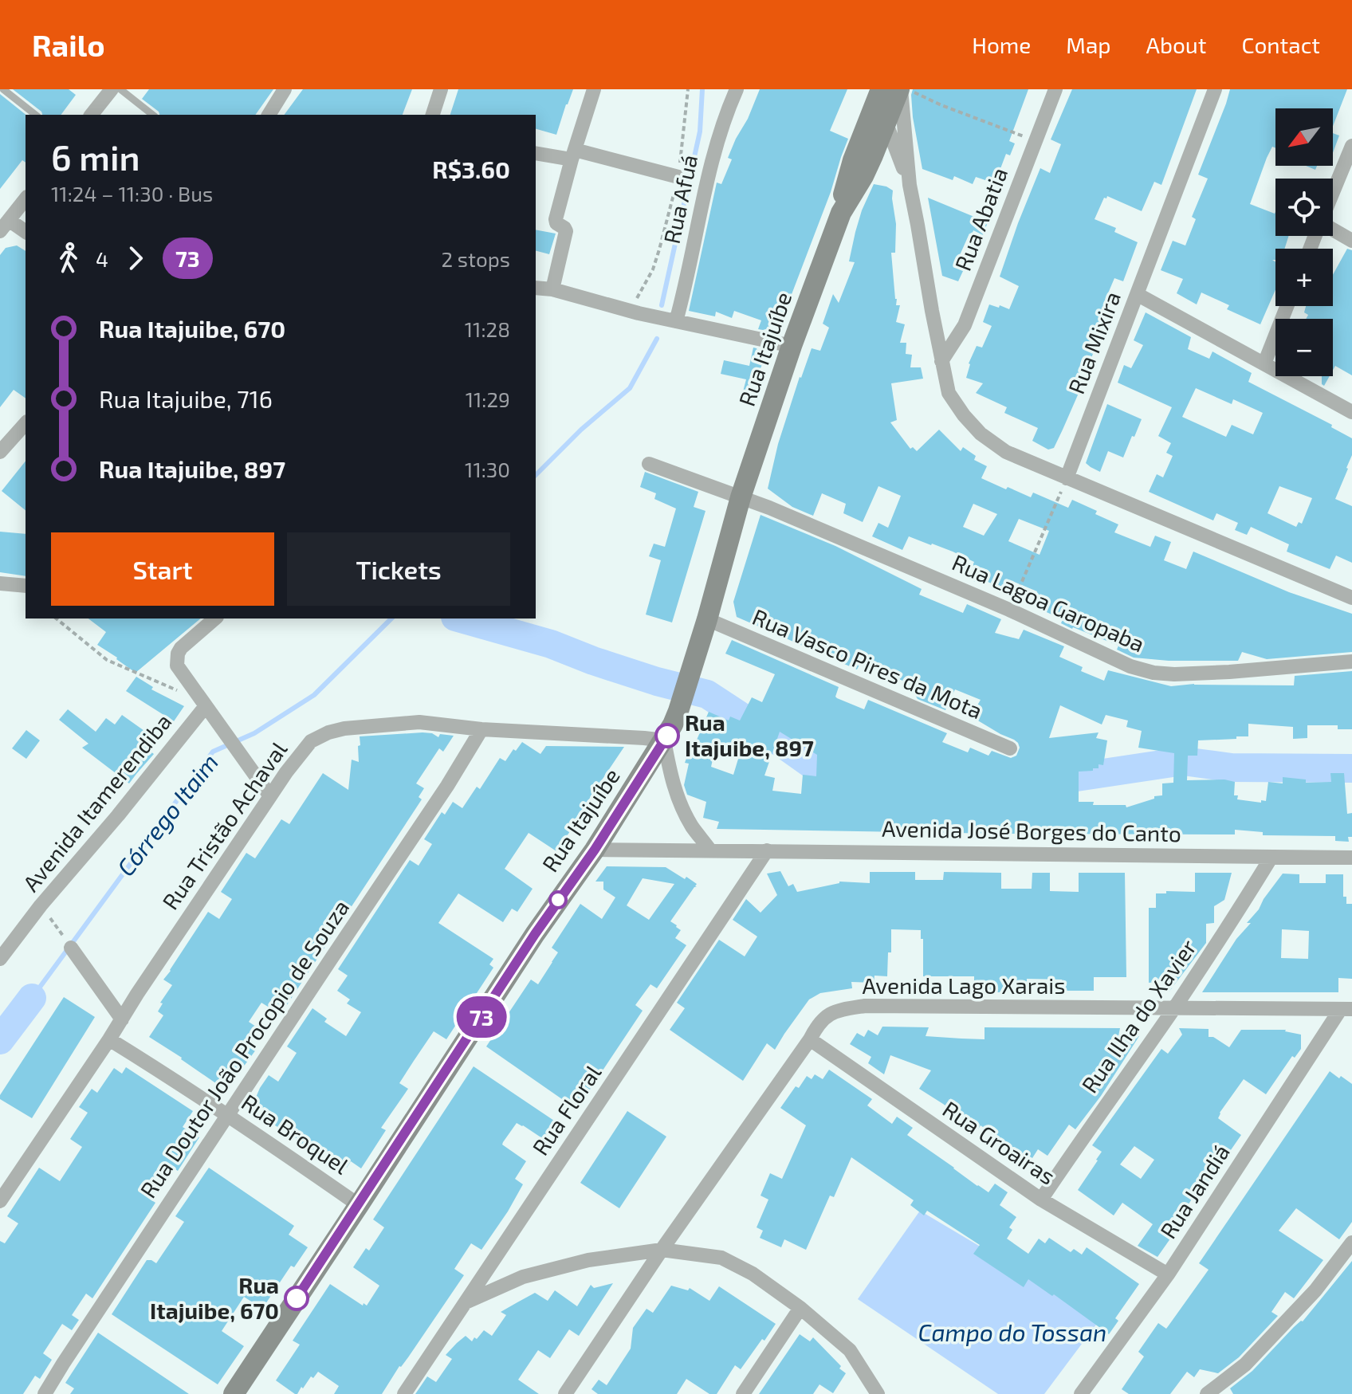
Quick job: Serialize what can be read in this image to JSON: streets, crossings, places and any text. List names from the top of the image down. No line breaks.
{"streets":{"main road":["Rua Itajuíbe"],"street":["Rua Afuá","Rua Abatia","Rua Mixira","Rua Lagoa Garopaba","Rua Vasco Pires da Mota","Avenida Itamerendiba","Rua Tristão Achaval","Avenida José Borges do Canto","Avenida Lago Xarais","Rua Ilha do Xavier","Rua Doutor João Procopio de Souza","Rua Floral","Rua Broquel","Rua Groairas","Rua Jandiá"]},"crossings":[["Rua Itajuíbe","Rua Lagoa Garopaba"],["Rua Itajuíbe","Rua Vasco Pires da Mota"],["Rua Itajuíbe","Rua Tristão Achaval"],["Rua Itajuíbe","Avenida José Borges do Canto"],["Rua Itajuíbe","Rua Broquel"],["Rua Tristão Achaval","Rua Doutor João Procopio de Souza"],["Rua Tristão Achaval","Rua Broquel"],["Avenida José Borges do Canto","Rua Ilha do Xavier"],["Avenida José Borges do Canto","Rua Floral"],["Avenida Lago Xarais","Rua Ilha do Xavier"],["Avenida Lago Xarais","Rua Groairas"],["Avenida Lago Xarais","Rua Jandiá"],["Rua Ilha do Xavier","Rua Groairas"],["Rua Doutor João Procopio de Souza","Rua Broquel"],["Rua Groairas","Rua Jandiá"]],"water":["Córrego Itaim","Campo do Tossan"],"places":["Rua Itajuibe, 897","Rua Itajuibe, 670"],"lines":["bus line 73"],"north":"bottom left","page":{"header":"Railo","nav":["Home","Map","About","Contact"],"on_map":"73","map_buttons":["+","−"],"heading":["6 min","11:24 – 11:30 · Bus","R$3.60"],"legs":["4","73","2 stops"],"list":[{"name":"Rua Itajuibe, 670","value":"11:28"},{"name":"Rua Itajuibe, 716","value":"11:29"},{"name":"Rua Itajuibe, 897","value":"11:30"}],"buttons":["Start","Tickets"]}}
